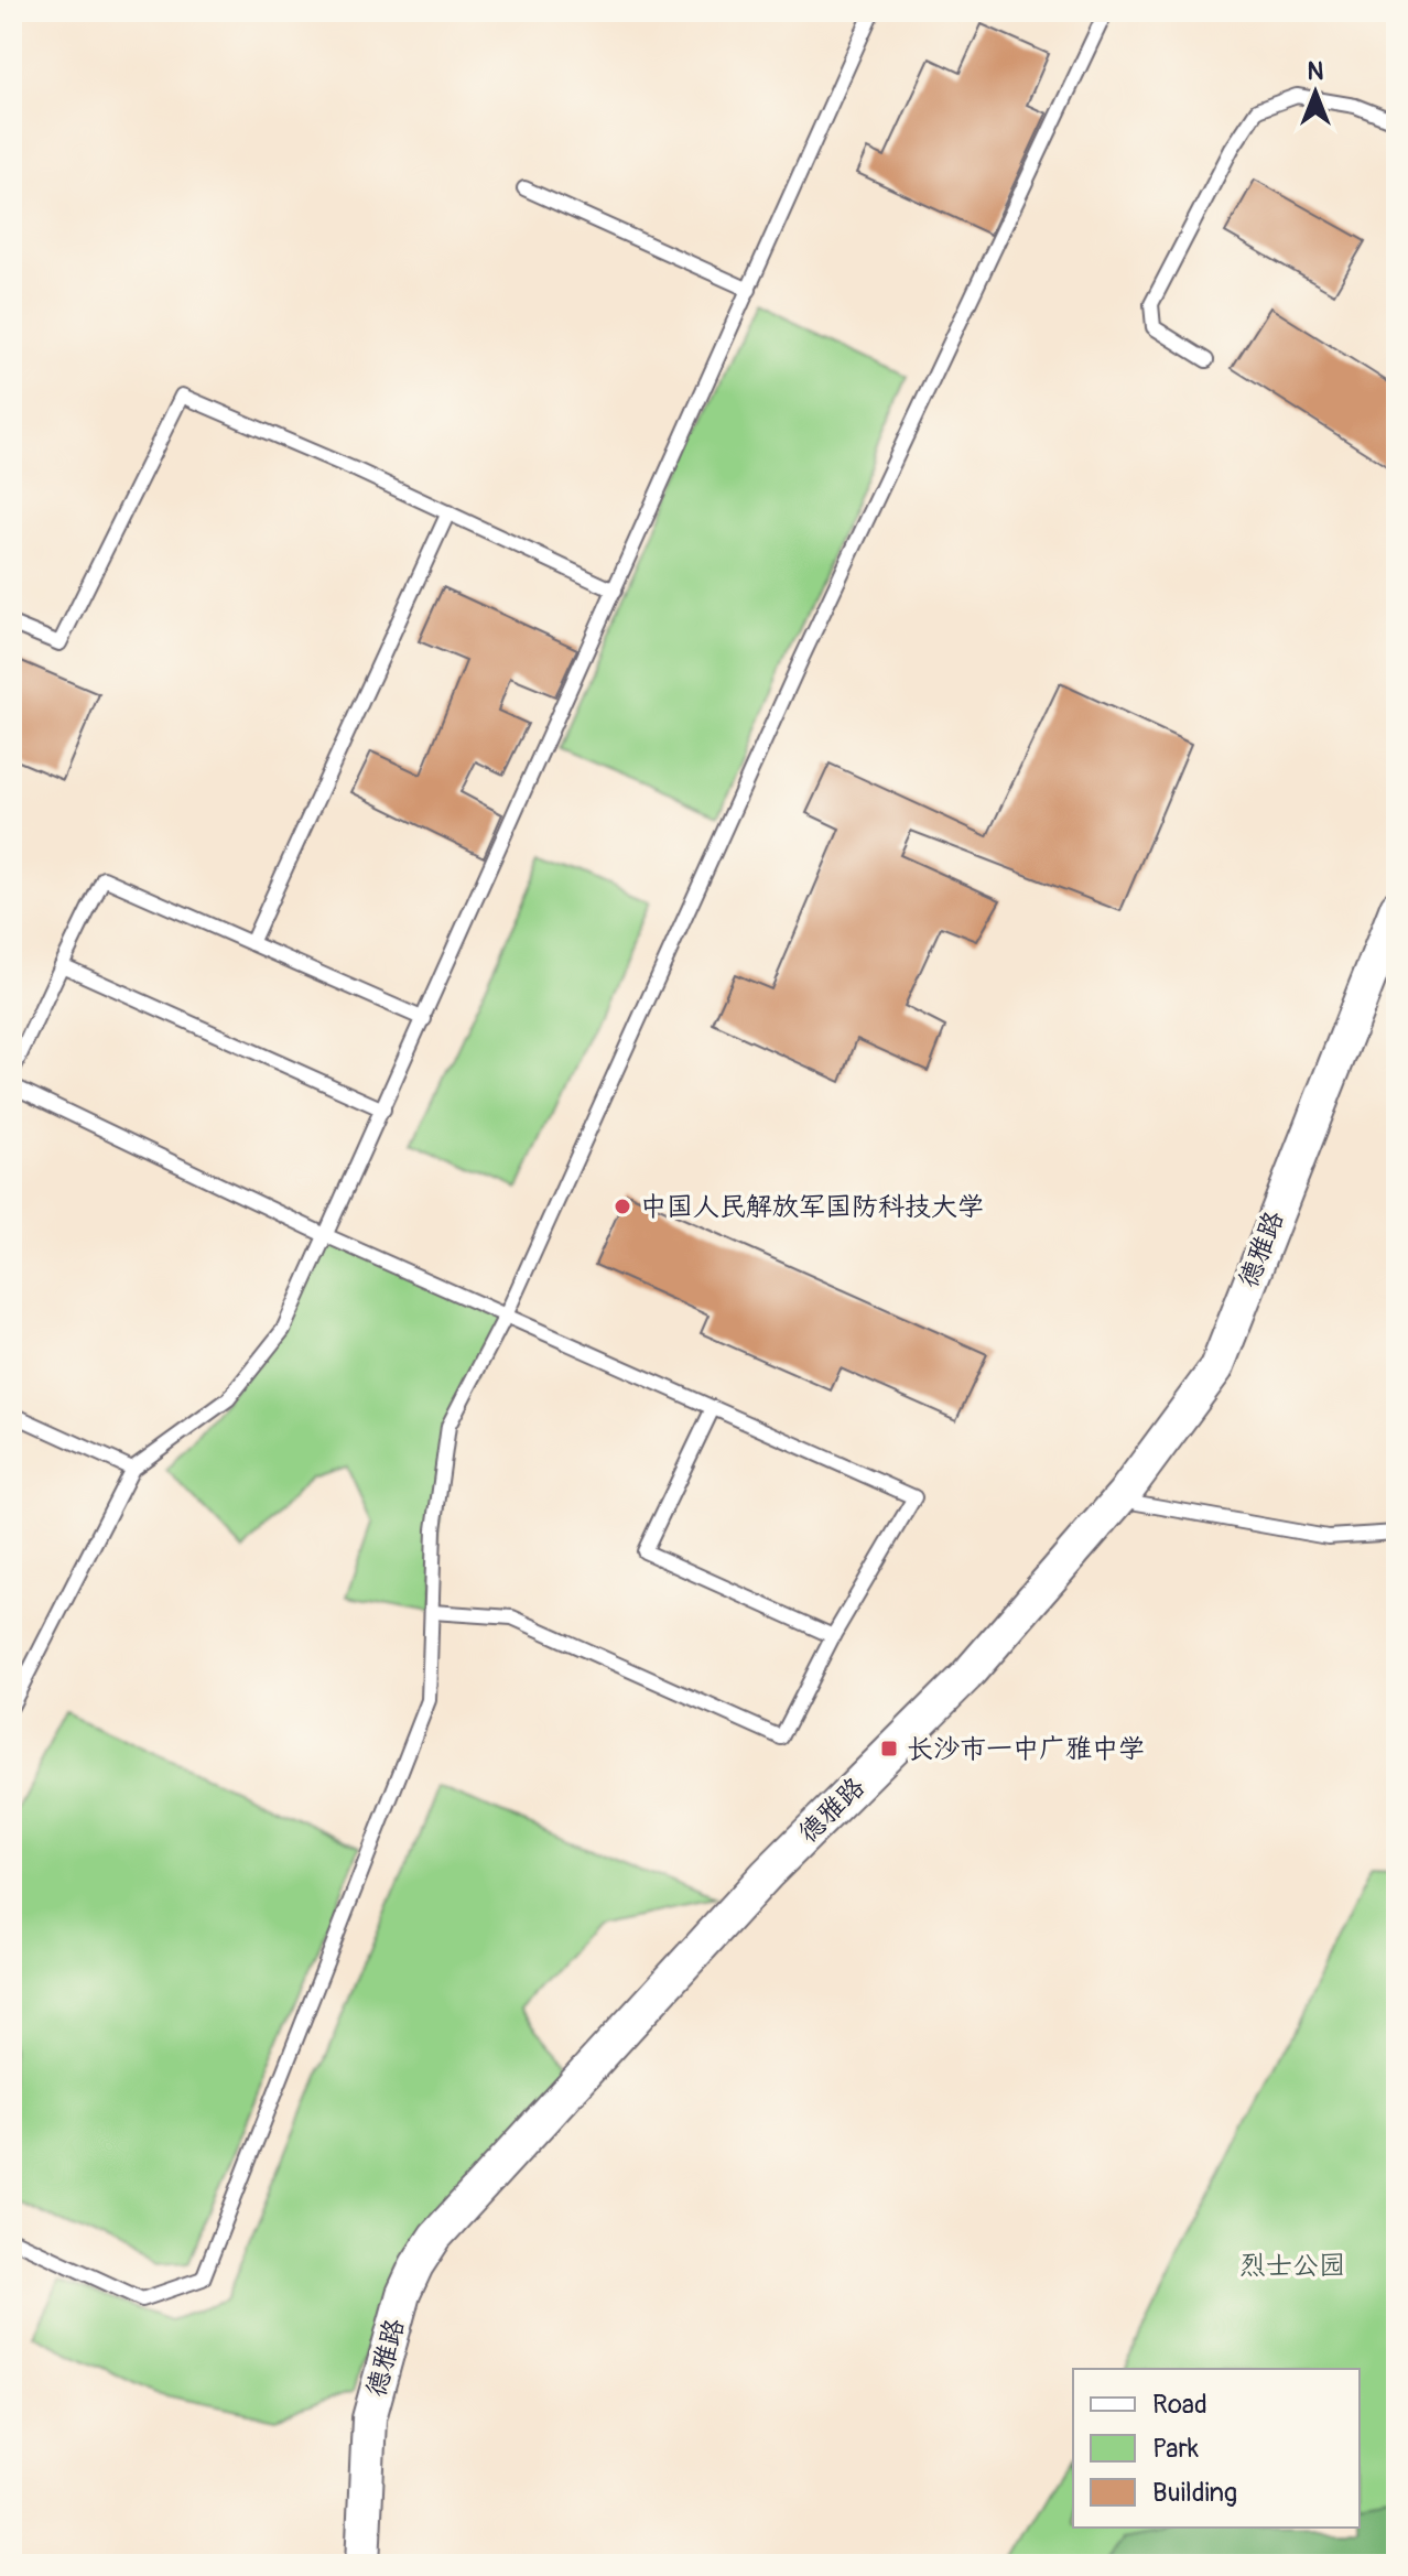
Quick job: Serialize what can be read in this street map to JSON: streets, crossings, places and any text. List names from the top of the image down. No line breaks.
{"streets":{"street":["德雅路"]},"parks":["烈士公园"],"places":{"other":["中国人民解放军国防科技大学"],"transit":["长沙市一中广雅中学"]},"legend":["Road","Park","Building"],"north":"top"}
